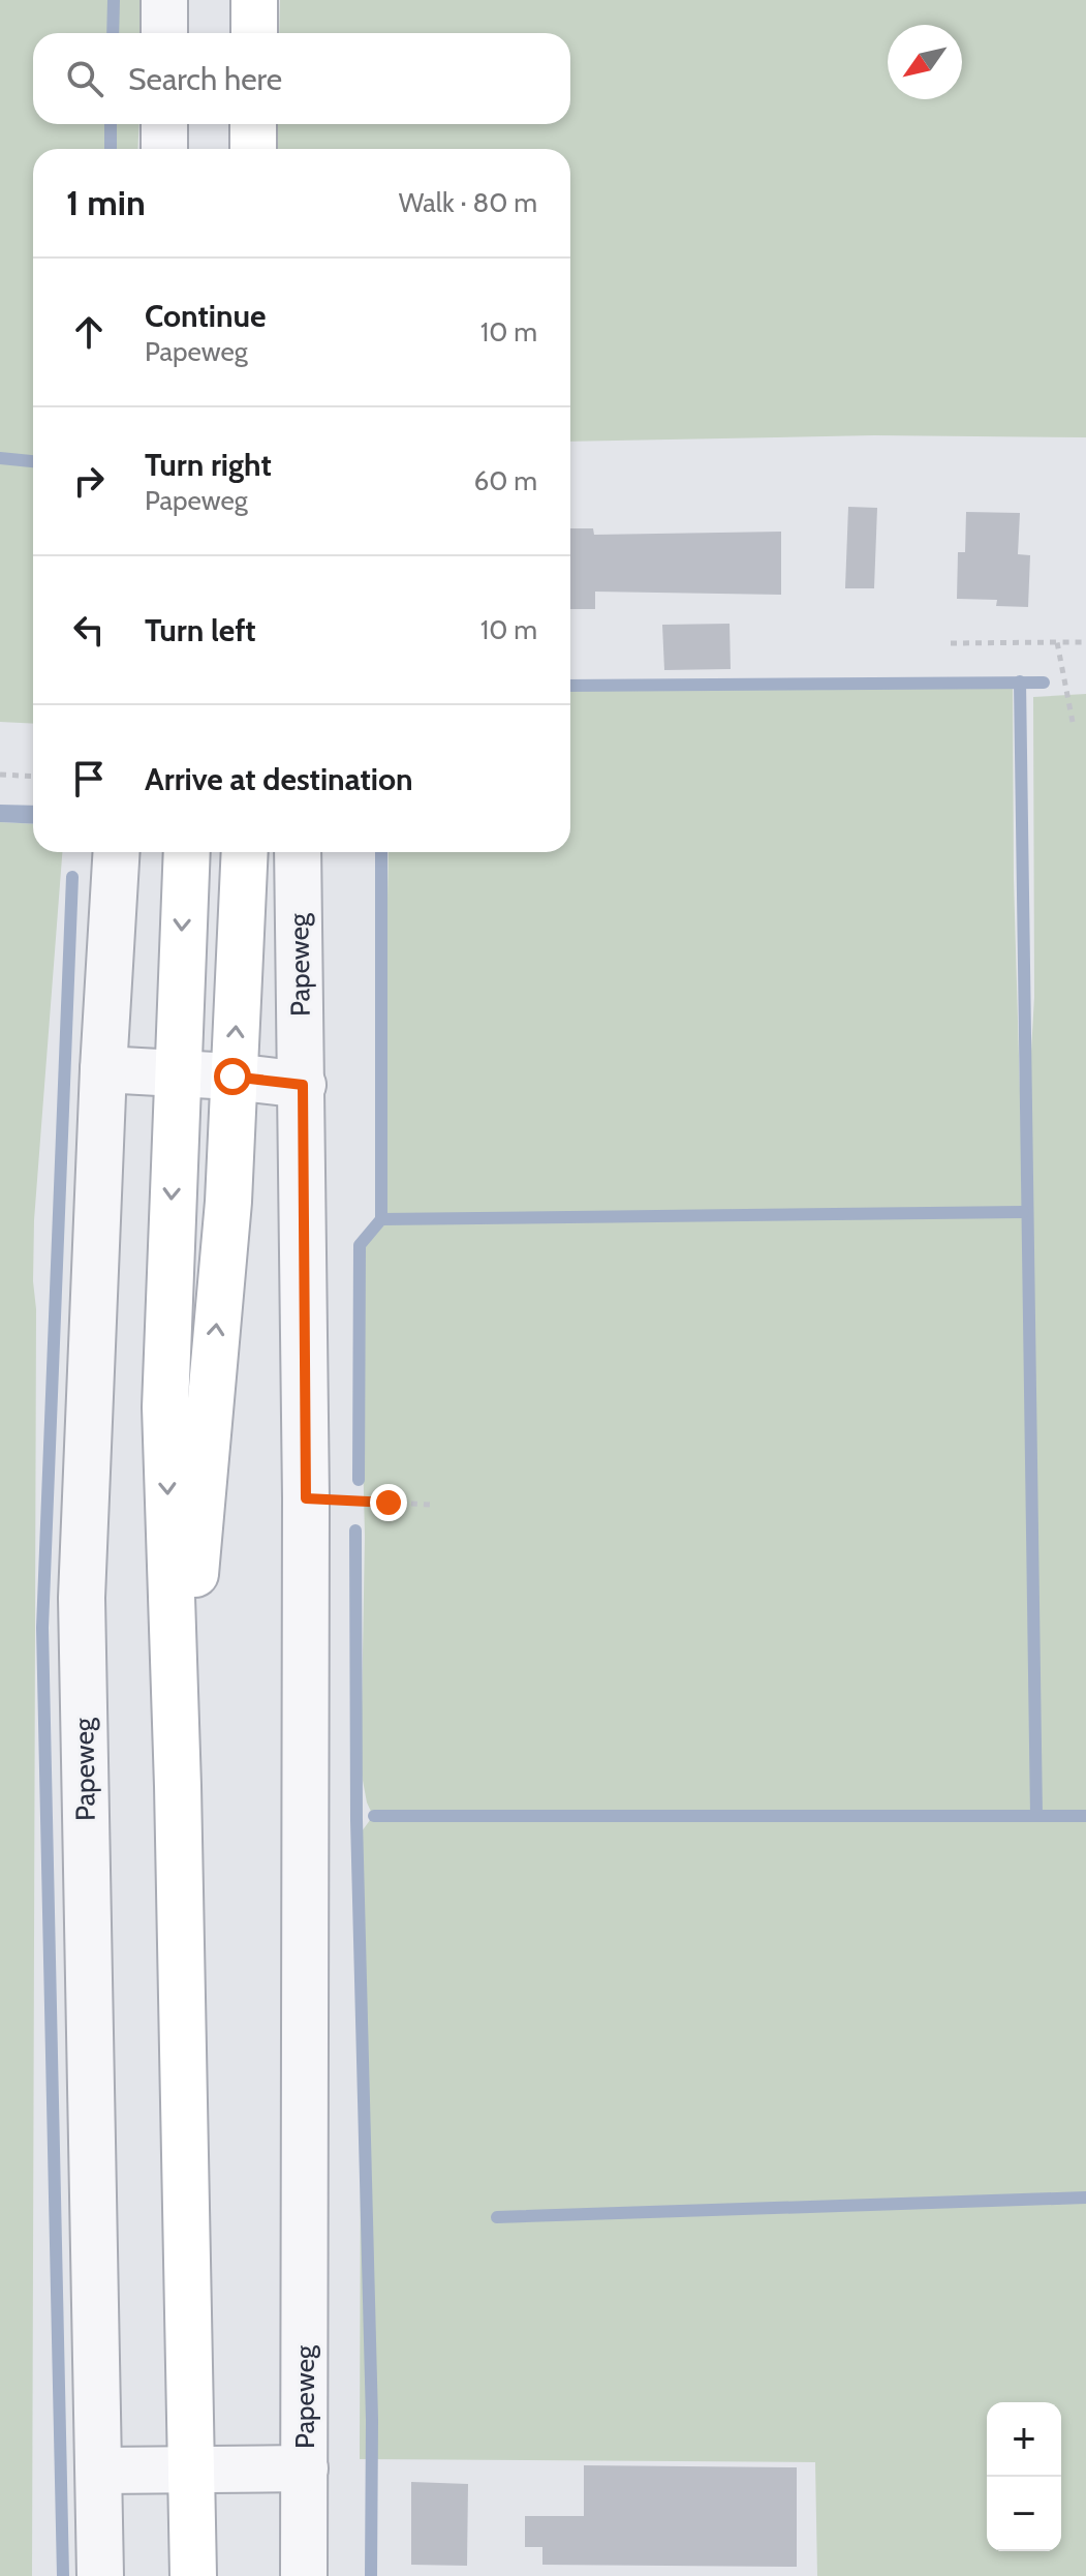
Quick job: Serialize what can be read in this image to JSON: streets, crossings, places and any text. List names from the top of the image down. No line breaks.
{"streets":{"street":["Papeweg"]},"north":"bottom left","page":{"search":"Search here","heading":["1 min","Walk · 80 m"],"list":[["Continue","Papeweg","10 m"],["Turn right","Papeweg","60 m"],["Turn left","10 m"],"Arrive at destination"],"map_buttons":["+","−"]}}
